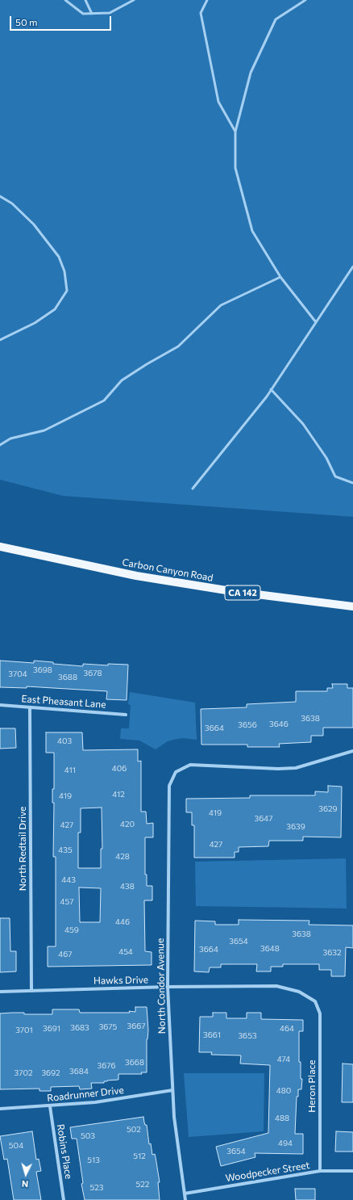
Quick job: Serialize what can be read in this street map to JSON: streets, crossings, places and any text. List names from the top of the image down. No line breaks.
{"streets":{"main road":["Carbon Canyon Road","CA 142"],"street":["East Pheasant Lane","North Redtail Drive","Hawks Drive","North Condor Avenue","Heron Place","Roadrunner Drive","Robins Place","Woodpecker Street"]},"crossings":[["East Pheasant Lane","North Redtail Drive"],["North Redtail Drive","Hawks Drive"],["Hawks Drive","North Condor Avenue"],["Hawks Drive","Heron Place"],["North Condor Avenue","Roadrunner Drive"],["North Condor Avenue","Woodpecker Street"],["Heron Place","Woodpecker Street"],["Roadrunner Drive","Robins Place"]],"house_numbers":["3698","3678","3704","3688","3638","3646","3656","3664","403","406","411","412","419","3629","419","3647","420","427","3639","427","435","428","443","438","457","446","459","3638","3654","3648","3664","454","3632","467","3667","3675","3683","3691","464","3701","3661","3653","474","3668","3676","3684","3702","3692","480","488","502","503","494","504","3654","512","513","522","523"],"scale_bar":"50 m","north":"bottom"}
